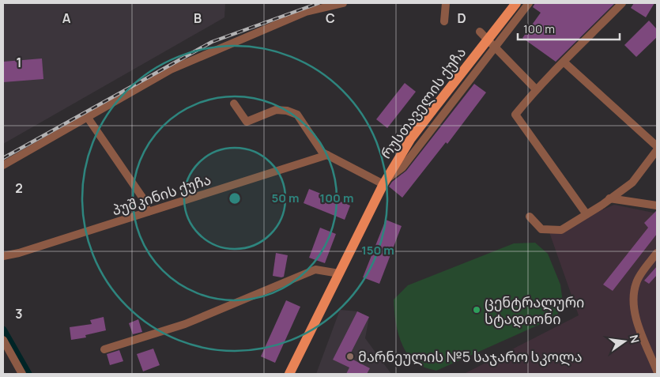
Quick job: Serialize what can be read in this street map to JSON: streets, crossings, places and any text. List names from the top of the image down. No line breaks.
{"streets":{"main road":["რუსთაველის ქუჩა"],"street":["პუშკინის ქუჩა"]},"places":["ცენტრალური სტადიონი","მარნეულის №5 საჯარო სკოლა"],"scale_bar":"100 m","north":"right","grid":{"columns":["A","B","C","D"],"rows":["1","2","3"]},"rings":["50 m","100 m","150 m"]}
